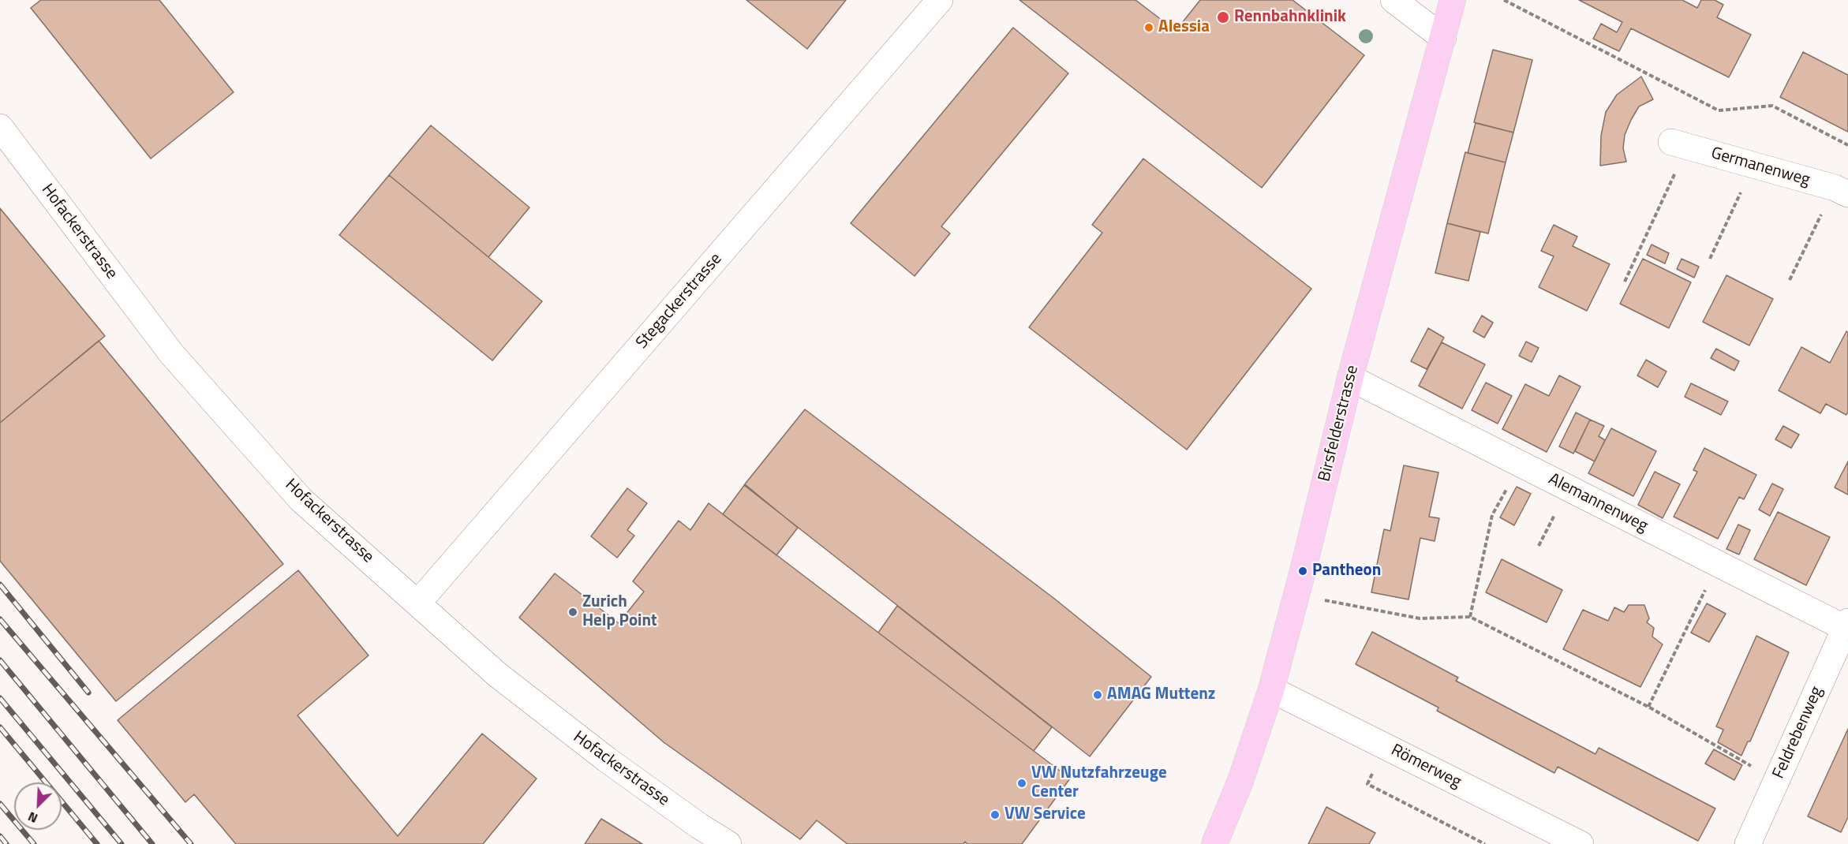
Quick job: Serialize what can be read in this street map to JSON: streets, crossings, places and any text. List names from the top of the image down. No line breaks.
{"streets":{"main road":["Birsfelderstrasse"],"street":["Germanenweg","Hofackerstrasse","Stegackerstrasse","Alemannenweg","Feldrebenweg","Römerweg"]},"crossings":[["Hofackerstrasse","Stegackerstrasse"],["Birsfelderstrasse","Alemannenweg"],["Birsfelderstrasse","Römerweg"],["Alemannenweg","Feldrebenweg"]],"places":["Rennbahnklinik","Alessia","Pantheon","Zurich Help Point","AMAG Muttenz","VW Nutzfahrzeuge Center","VW Service"],"north":"bottom left"}
